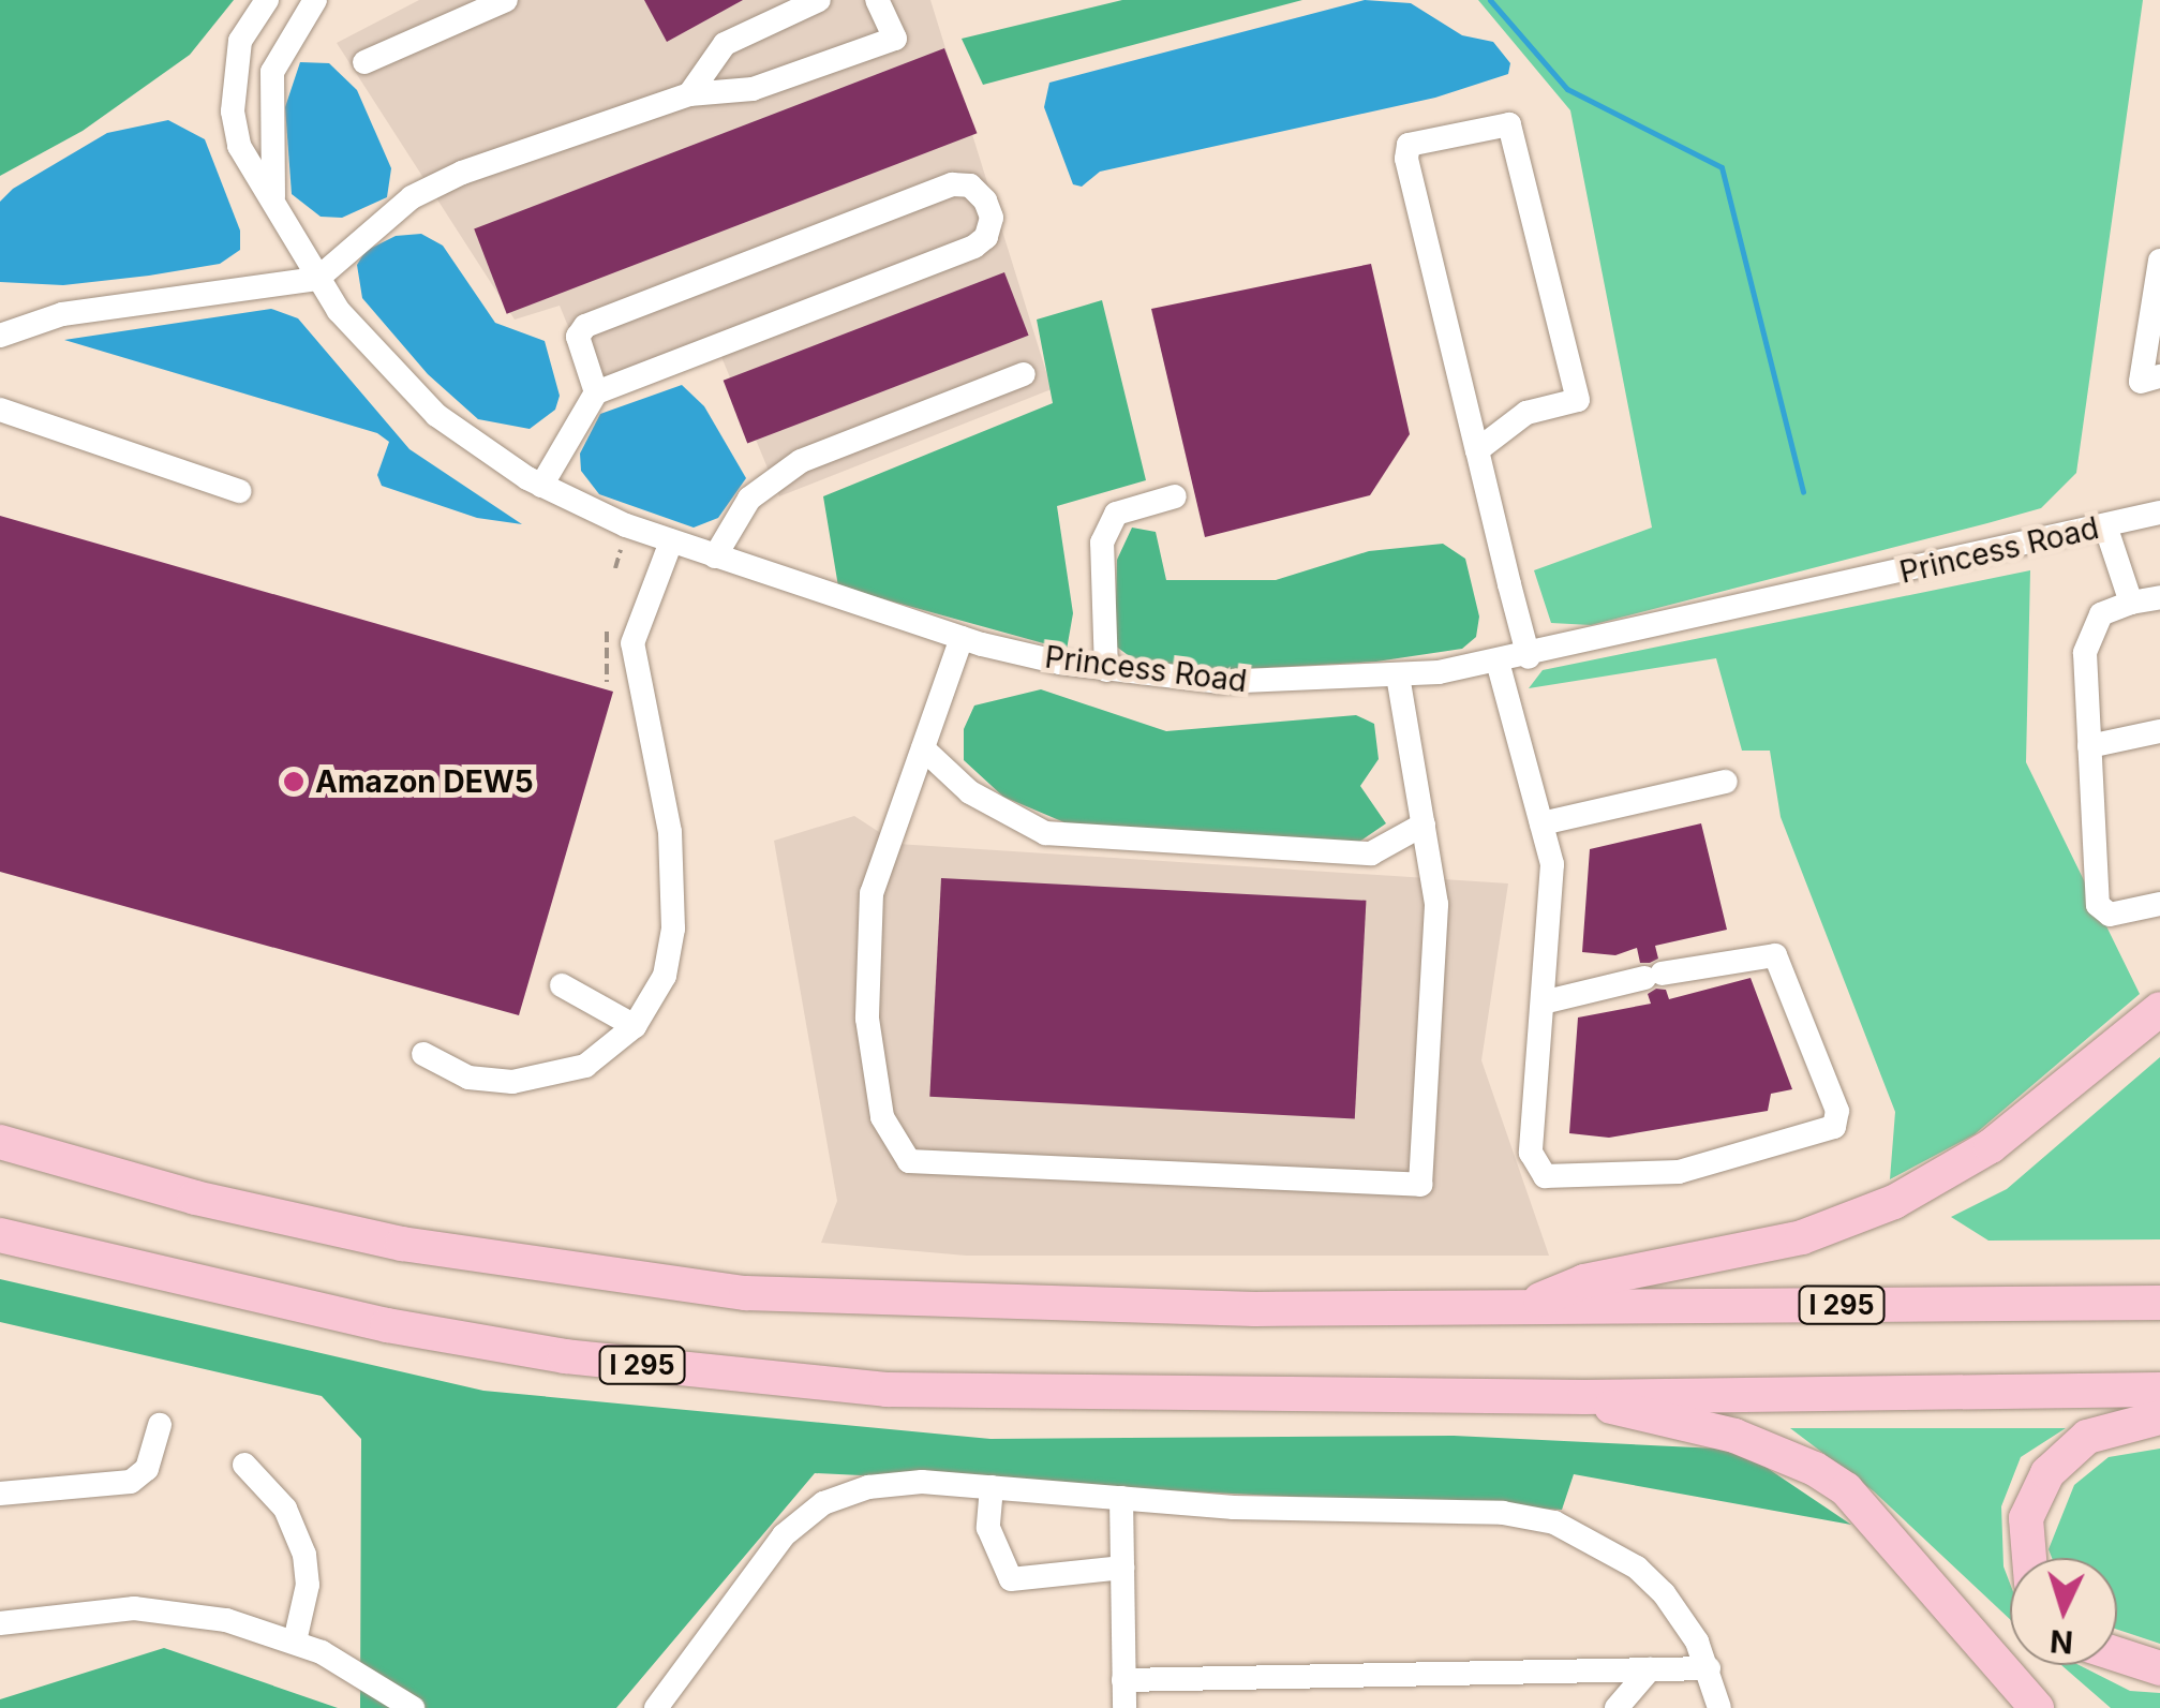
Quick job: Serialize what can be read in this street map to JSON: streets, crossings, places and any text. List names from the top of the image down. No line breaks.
{"streets":{"highway":["I 295"],"street":["Princess Road"]},"places":["Amazon DEW5"],"north":"bottom"}
